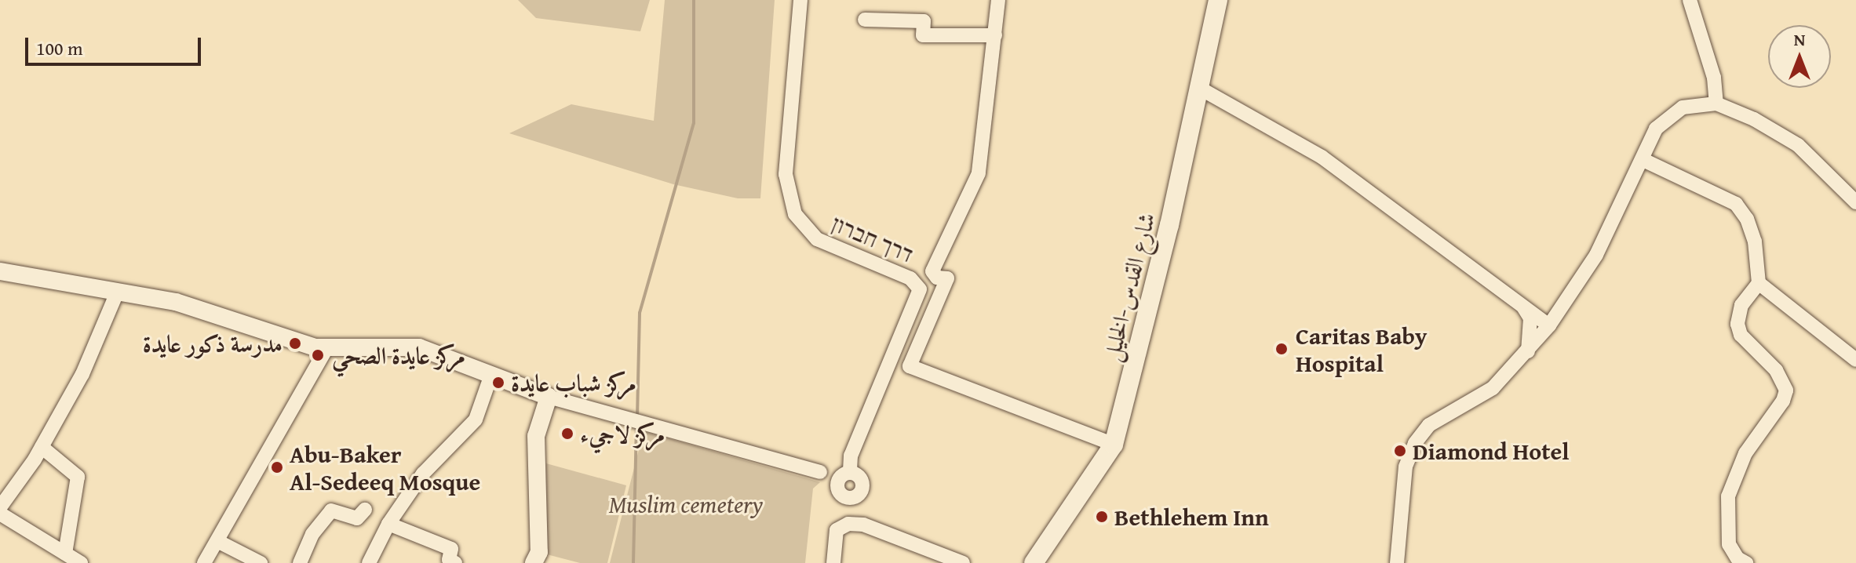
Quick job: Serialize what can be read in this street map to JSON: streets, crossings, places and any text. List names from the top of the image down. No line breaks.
{"streets":{"main road":["شارع القدس-الخليل"],"street":["דרך חברון"]},"parks":["Muslim cemetery"],"places":["مدرسة ذكور عايدة","Caritas Baby Hospital","مركز عايدة الصحي","مركز شباب عايدة","مركز لاجيء","Diamond Hotel","Abu-Baker Al-Sedeeq Mosque","Bethlehem Inn"],"scale_bar":"100 m","north":"top"}
